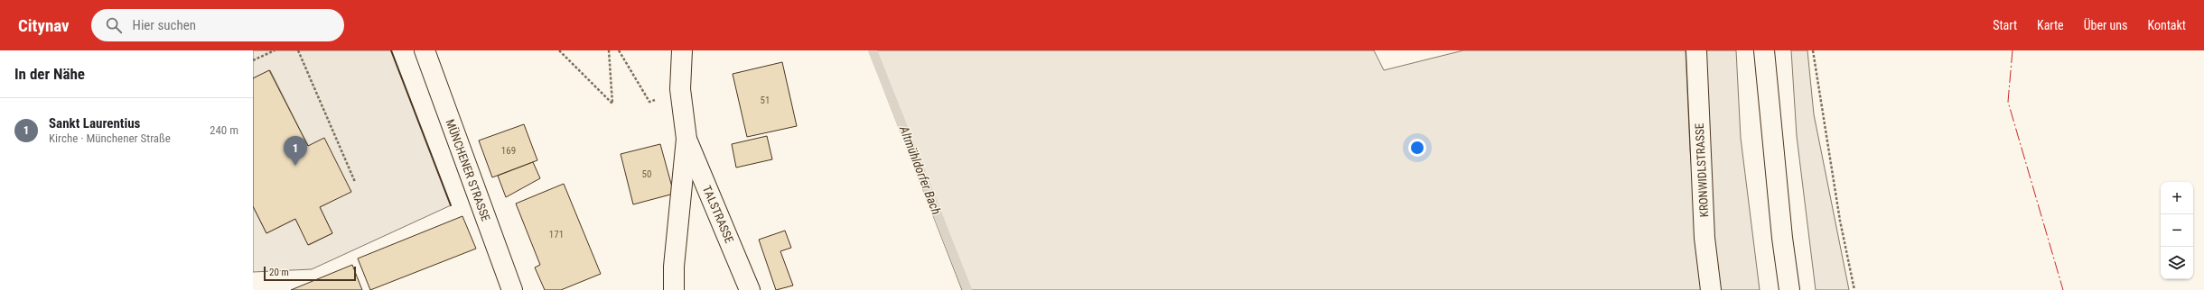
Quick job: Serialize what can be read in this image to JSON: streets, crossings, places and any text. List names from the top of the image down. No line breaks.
{"streets":{"street":["MÜNCHENER STRASSE","KRONWIDLSTRASSE","TALSTRASSE"]},"water":["Altmühldorfer Bach"],"house_numbers":["51","169","50","171"],"scale_bar":"20 m","page":{"header":"Citynav","search":"Hier suchen","nav":["Start","Karte","Über uns","Kontakt"],"heading":"In der Nähe","list":[{"mark":"1","name":"Sankt Laurentius","note":"Kirche · Münchener Straße","value":"240 m"}],"pins":"1","map_buttons":["+","−"],"scale":"20 m"}}
